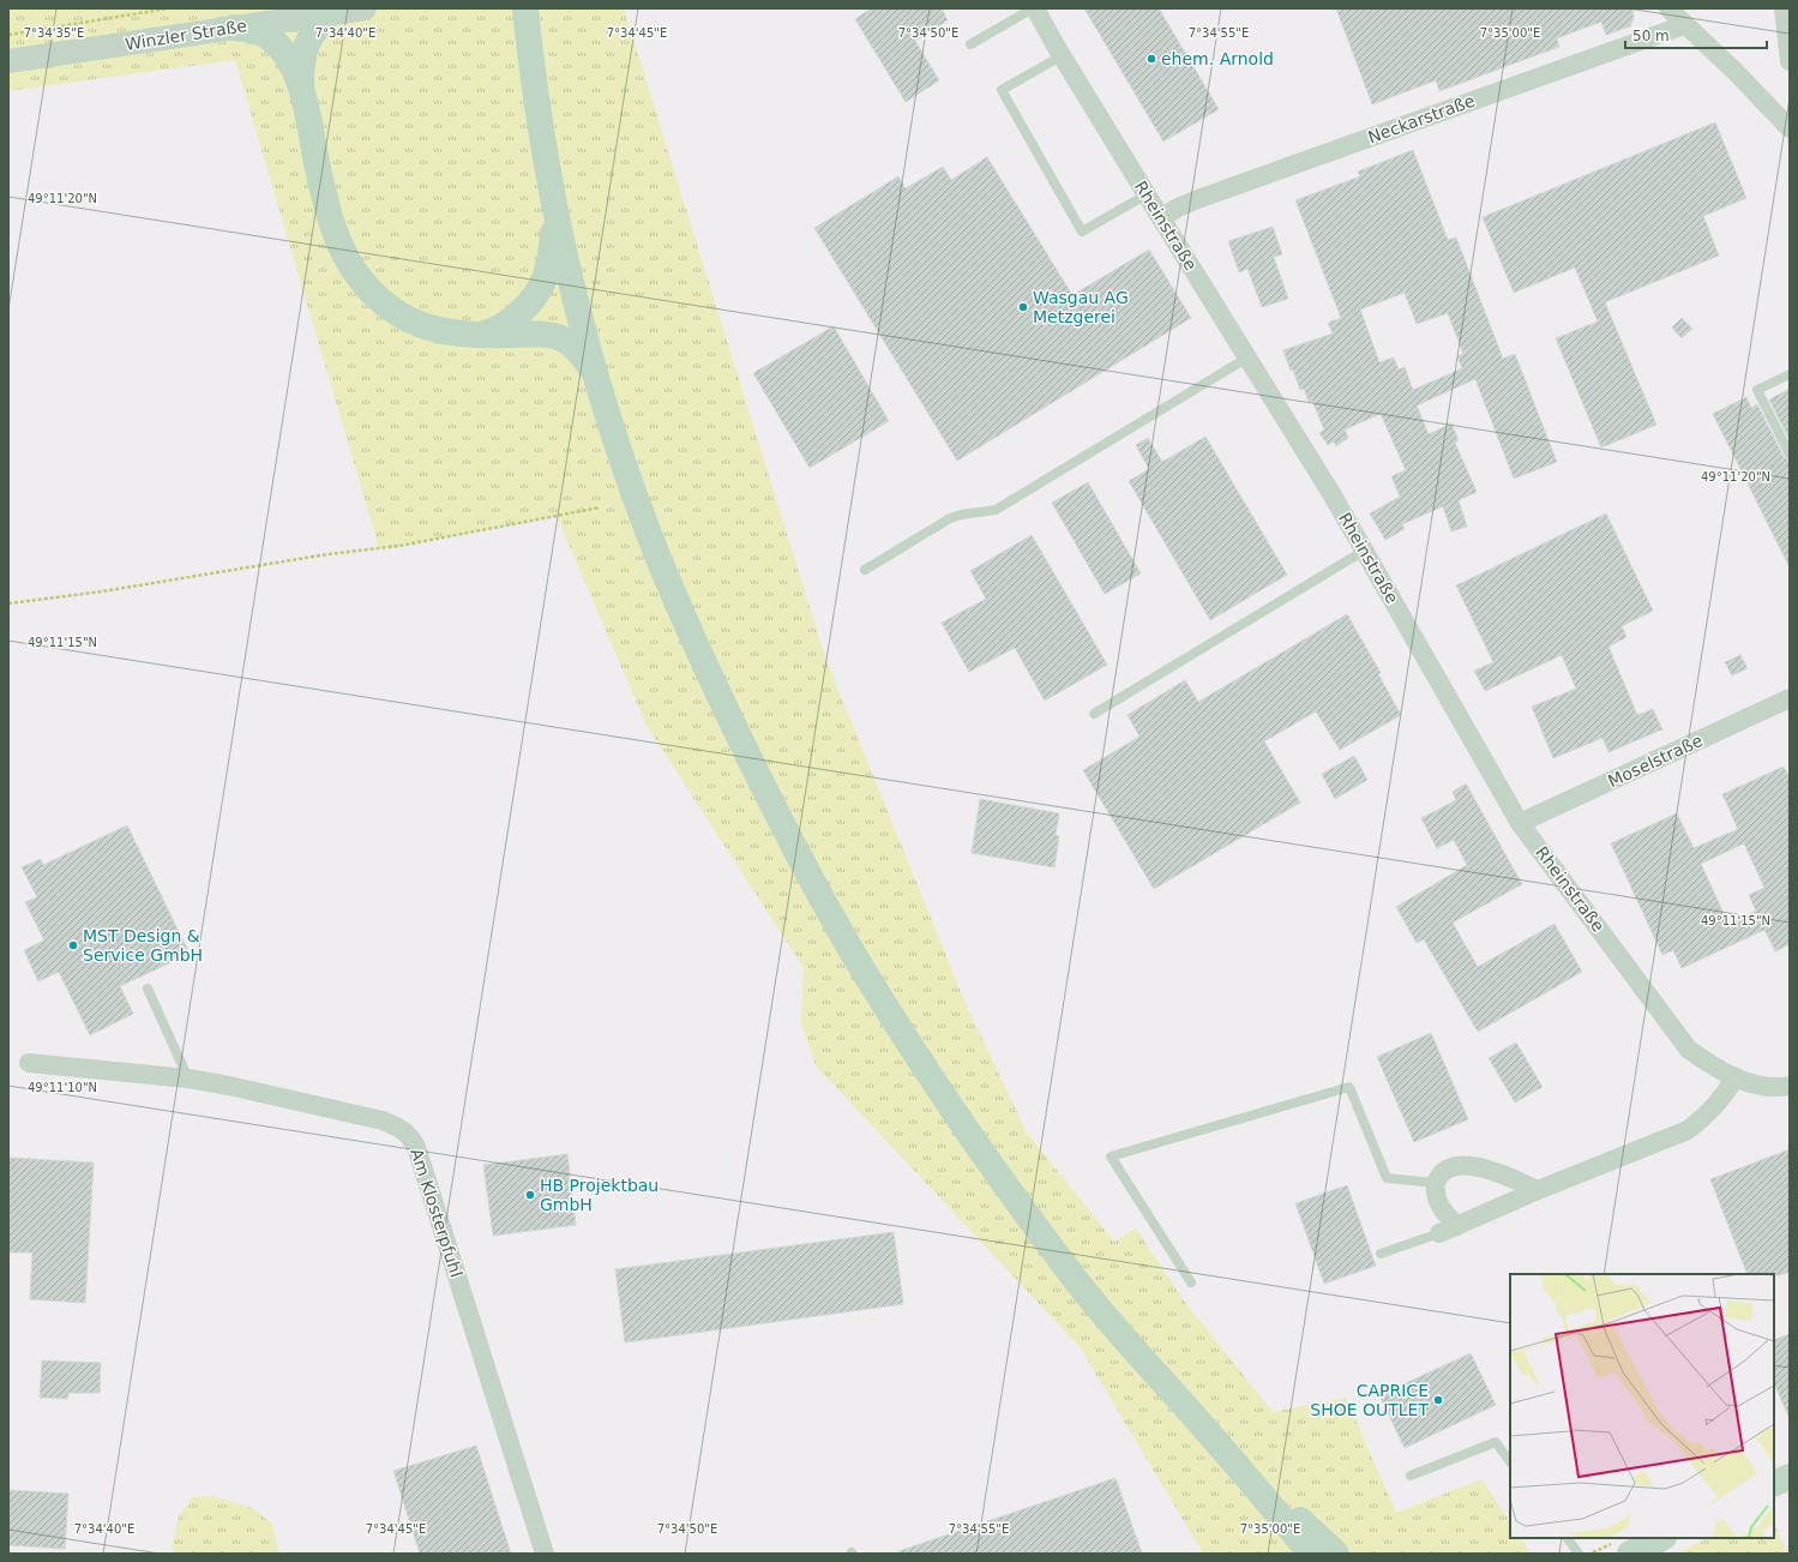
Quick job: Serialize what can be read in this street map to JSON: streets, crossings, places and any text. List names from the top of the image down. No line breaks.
{"streets":{"street":["Winzler Straße","Neckarstraße","Rheinstraße","Moselstraße","Am Klosterpfuhl"]},"crossings":[["Neckarstraße","Rheinstraße"],["Rheinstraße","Moselstraße"]],"places":["ehem. Arnold","Wasgau AG Metzgerei","MST Design & Service GmbH","HB Projektbau GmbH","CAPRICE SHOE OUTLET"],"scale_bar":"50 m","coordinates":["7°34'40\"E","7°34'45\"E","7°34'50\"E","7°34'55\"E","7°35'00\"E","7°34'35\"E","49°11'20\"N","49°11'15\"N","49°11'10\"N"]}
